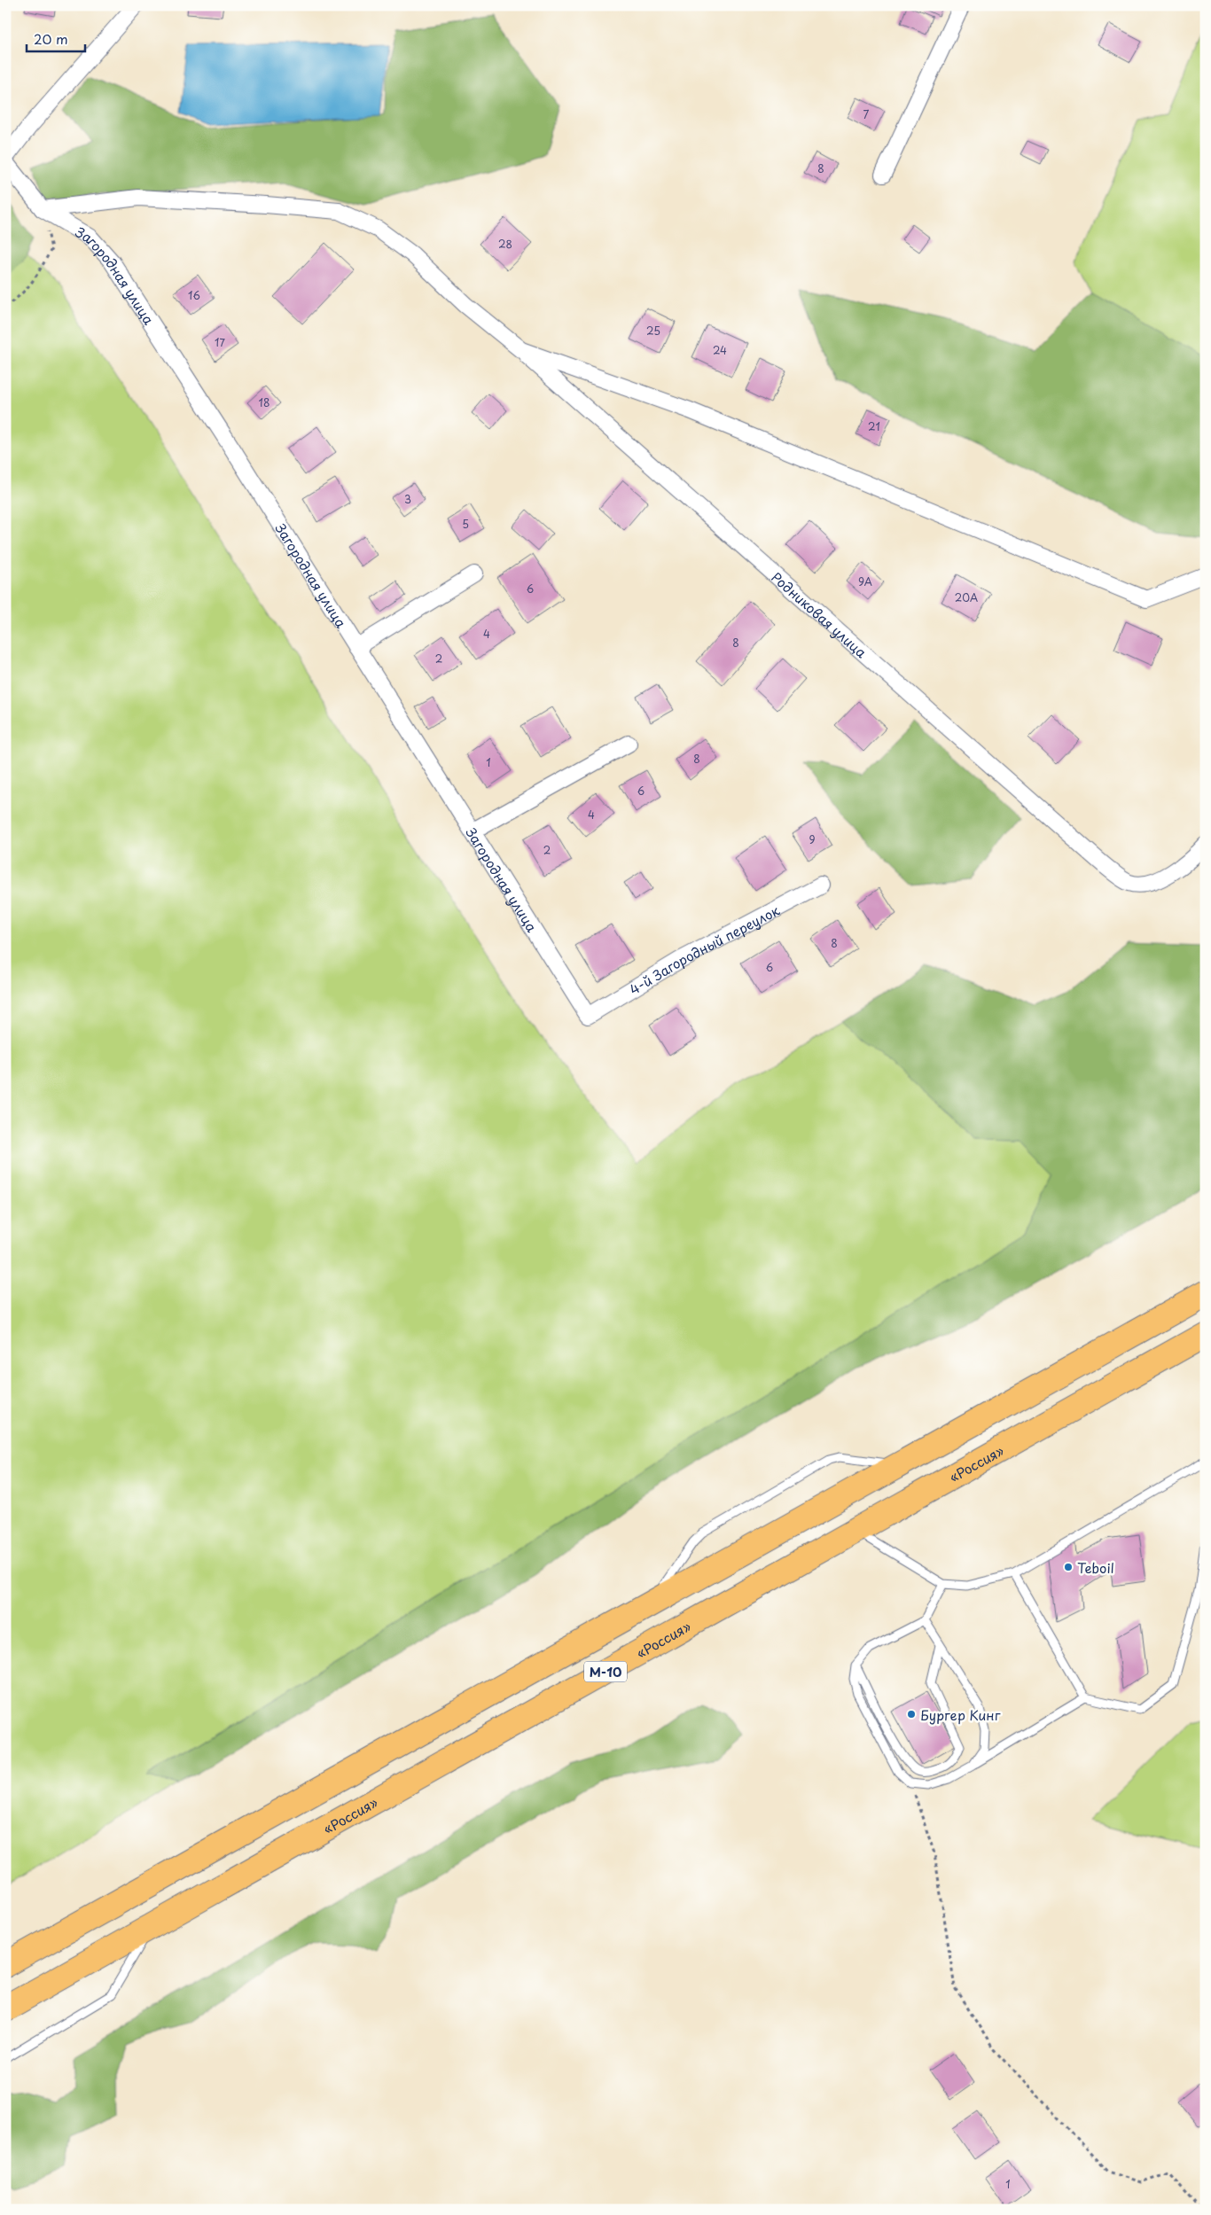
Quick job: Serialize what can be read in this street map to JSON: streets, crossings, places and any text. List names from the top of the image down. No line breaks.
{"streets":{"highway":["«Россия»","М-10"],"street":["Загородная улица","Родниковая улица","4-й Загородный переулок"]},"crossings":[["Загородная улица","Родниковая улица"],["Загородная улица","4-й Загородный переулок"]],"places":["Teboil","Бургер Кинг"],"house_numbers":["7","8","28","16","25","17","24","18","21","3","5","9А","6","20А","4","8","2","8","1","6","4","9","2","8","6","1"],"scale_bar":"20 m"}
